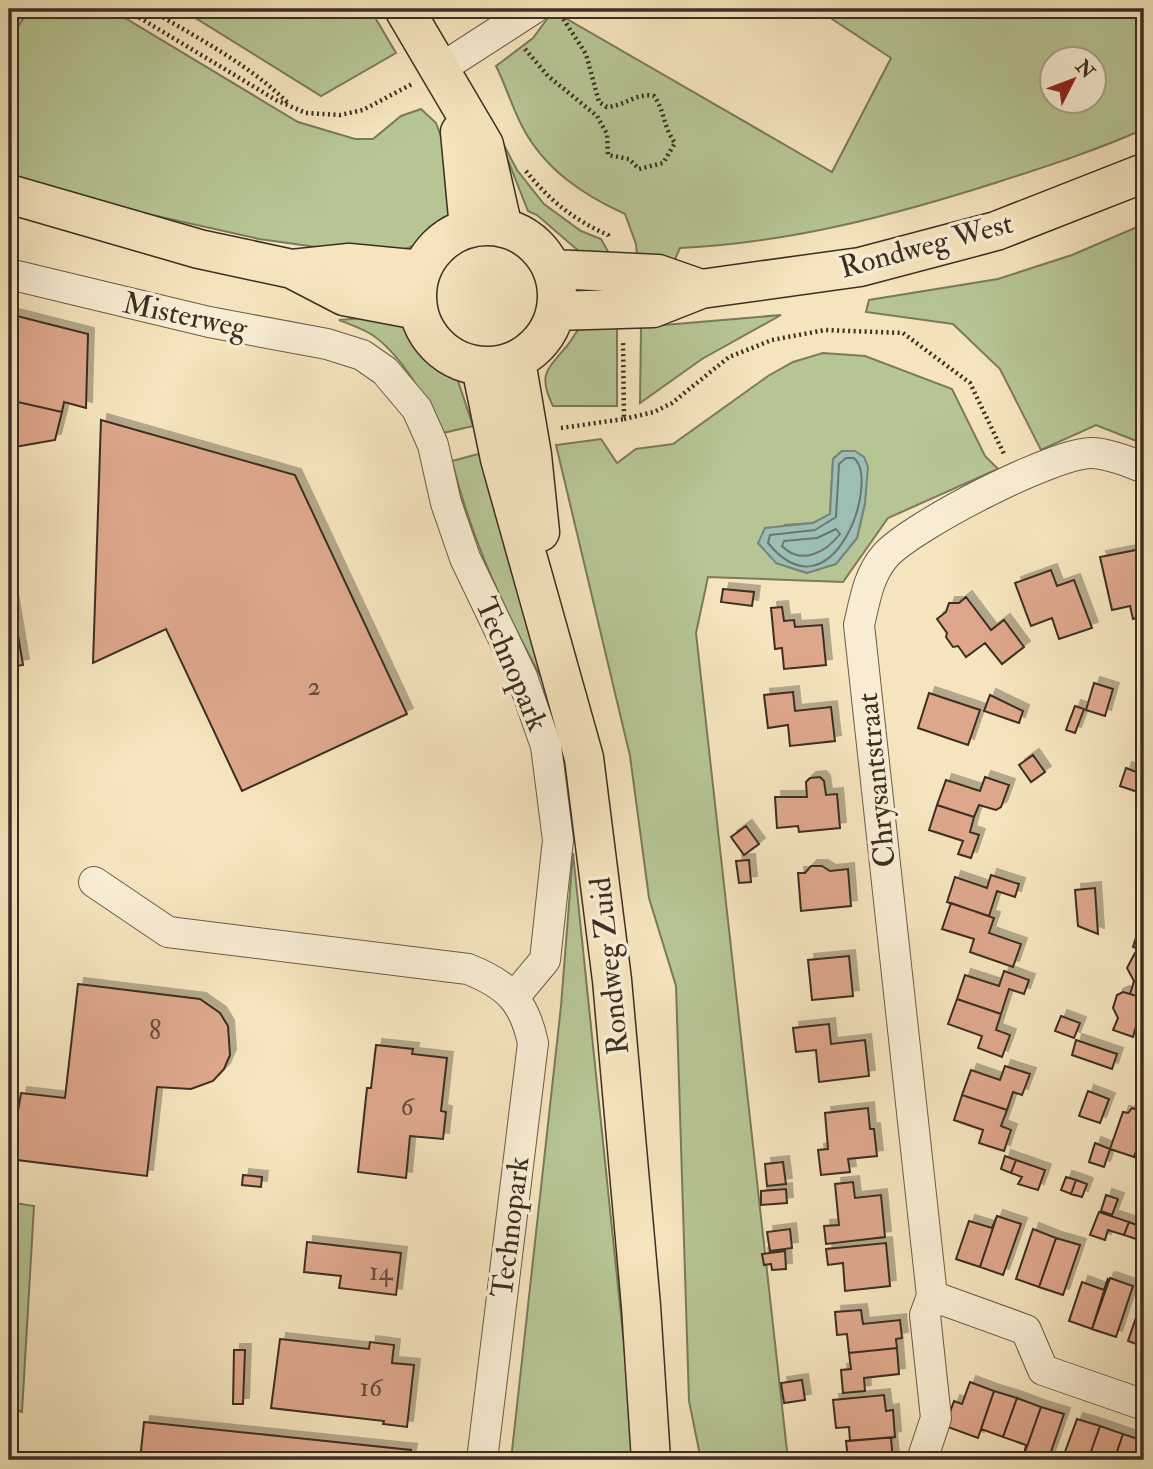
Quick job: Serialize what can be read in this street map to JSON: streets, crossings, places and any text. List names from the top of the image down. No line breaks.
{"streets":{"main road":["Rondweg West","Rondweg Zuid"],"street":["Misterweg","Technopark","Chrysantstraat"]},"crossings":[["Rondweg West","Rondweg Zuid"],["Misterweg","Technopark"]],"house_numbers":["2","8","6","14","16"],"north":"top right"}
